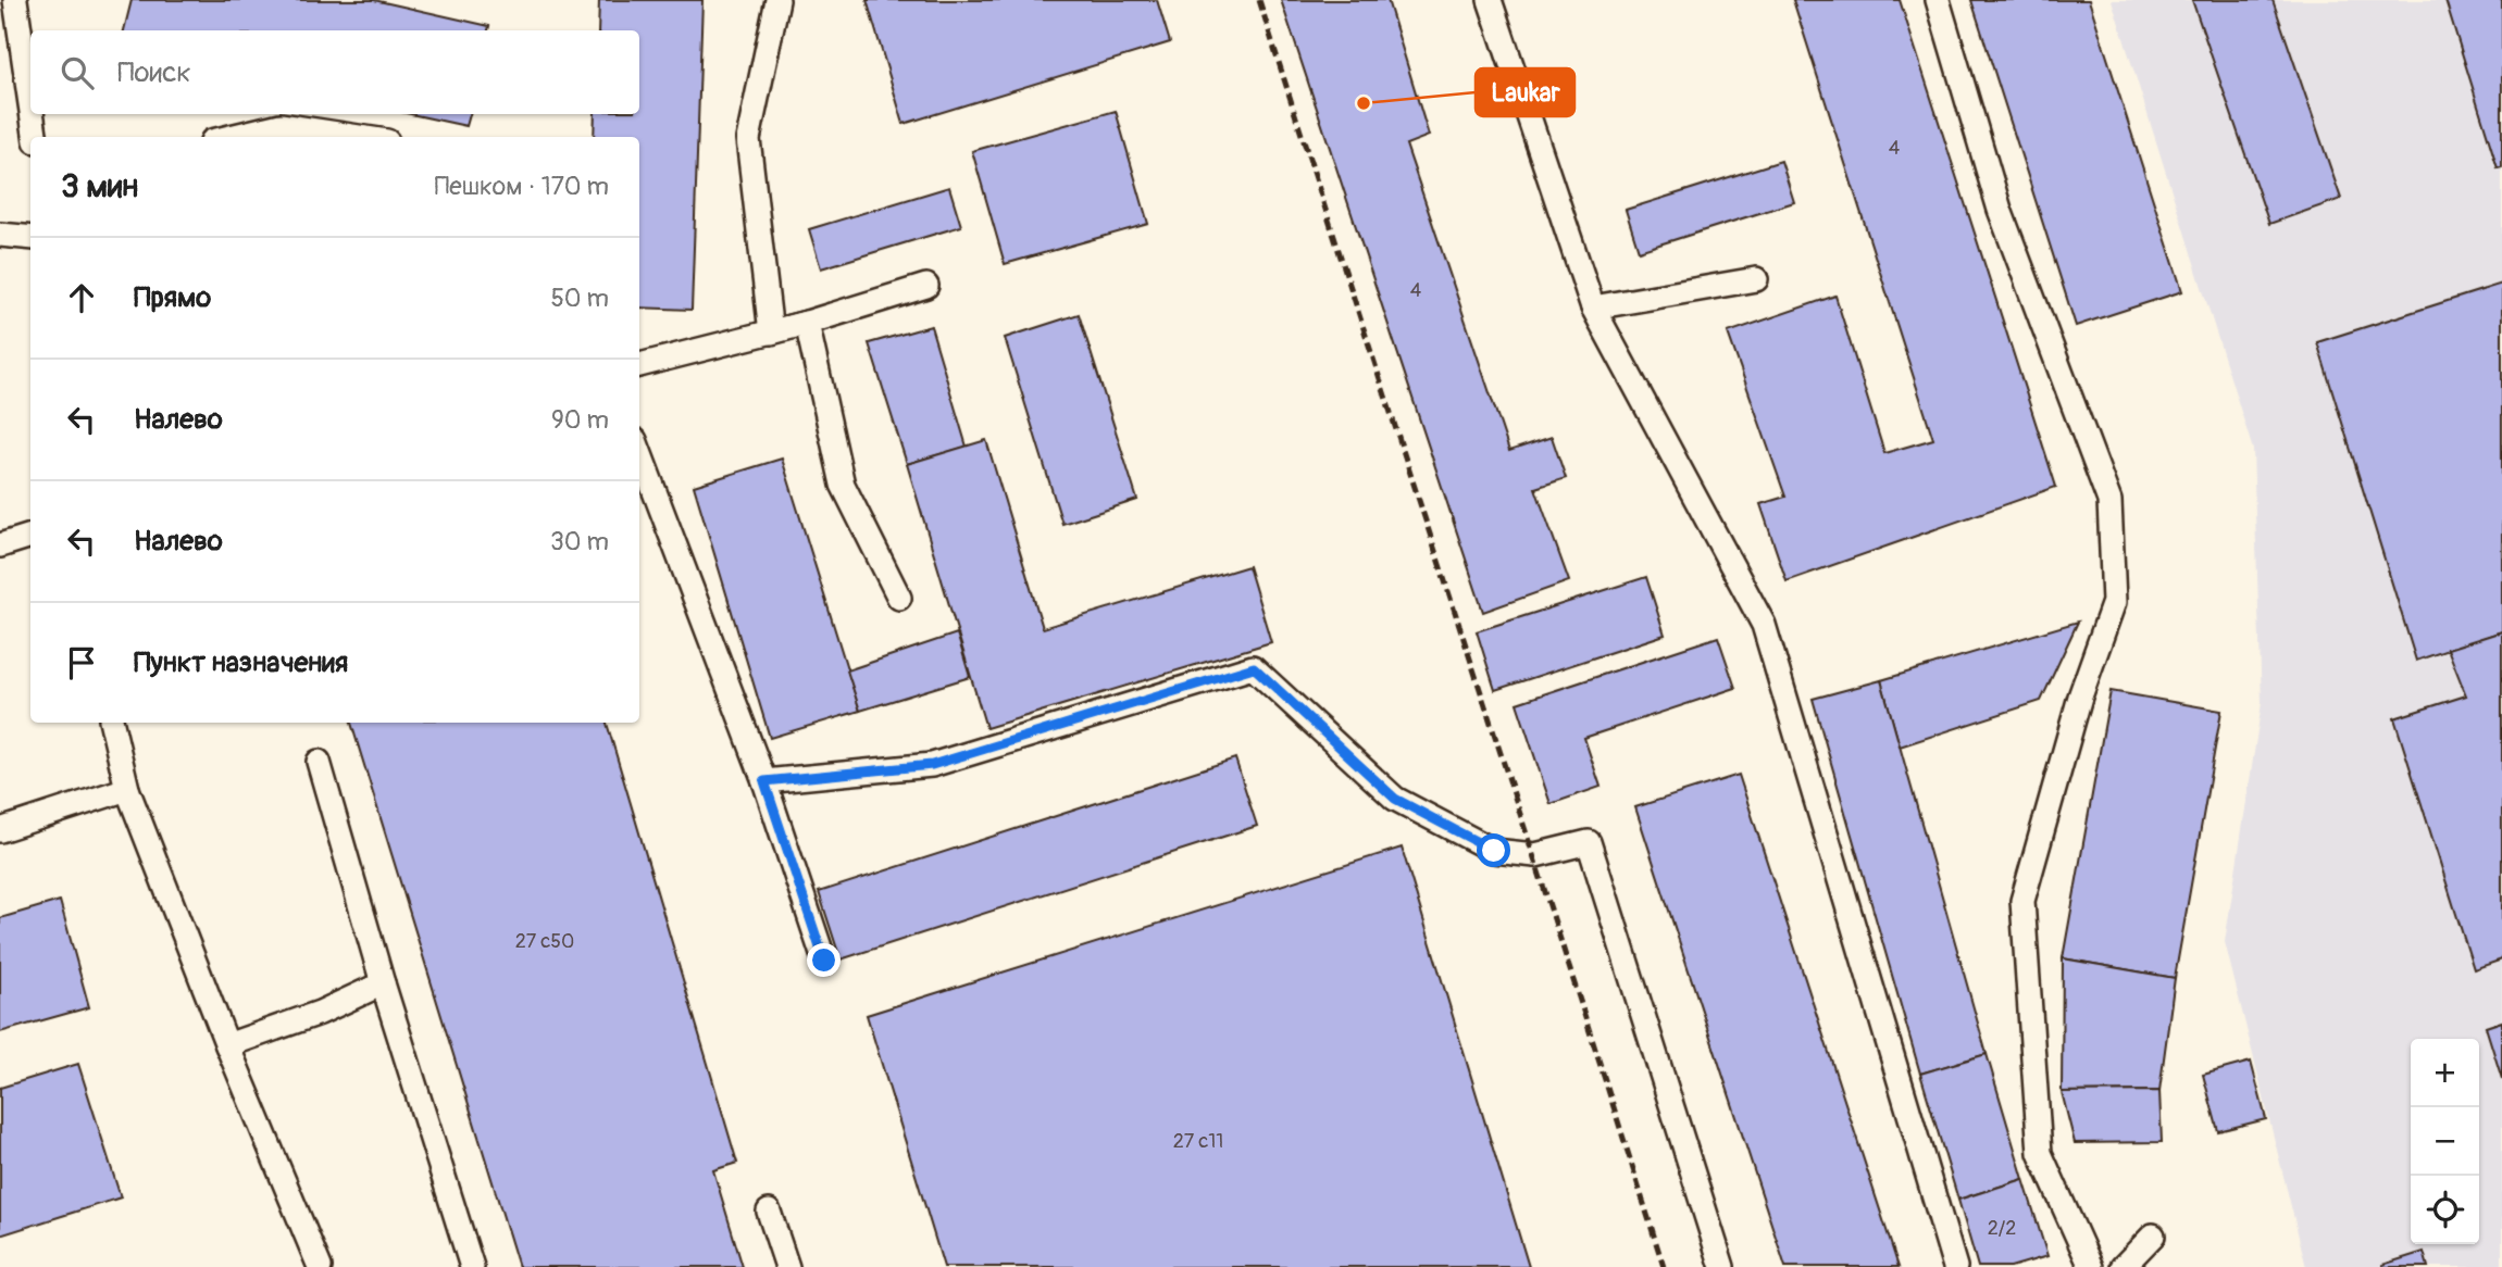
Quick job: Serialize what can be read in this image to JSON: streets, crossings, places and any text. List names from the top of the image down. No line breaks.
{"places":["Laukar"],"house_numbers":["4","4","27 с50","27 с11","2/2"],"page":{"search":"Поиск","heading":["3 мин","Пешком · 170 m"],"list":[["Прямо","50 m"],["Налево","90 m"],["Налево","30 m"],"Пункт назначения"],"map_buttons":["+","−"]}}
